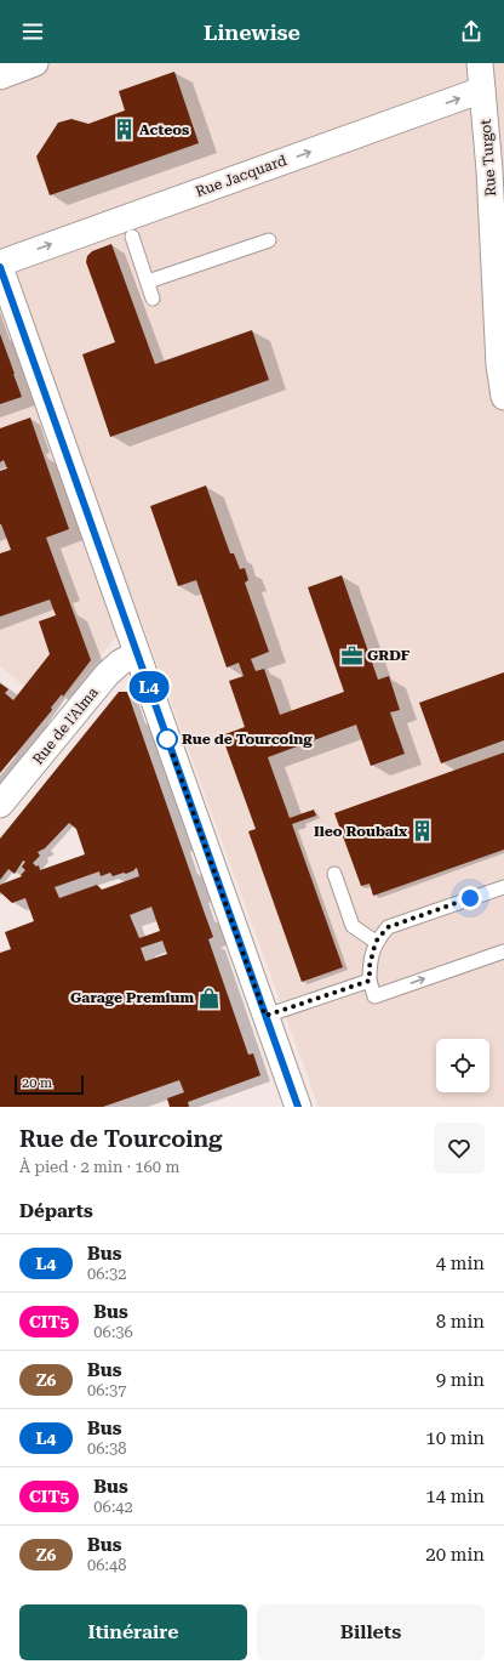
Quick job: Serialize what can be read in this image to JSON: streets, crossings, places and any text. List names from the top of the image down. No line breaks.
{"streets":{"street":["Rue Turgot","Rue Jacquard","Rue de l'Alma"]},"crossings":[["Rue Turgot","Rue Jacquard"]],"one_way":["Rue Jacquard"],"places":{"building":["Acteos","Ileo Roubaix"],"office":["GRDF"],"other":["Rue de Tourcoing"],"shop":["Garage Premium"]},"lines":["bus line L4"],"scale_bar":"20 m","page":{"header":"Linewise","on_map":"L4","scale":"20 m","heading":[["Rue de Tourcoing","À pied · 2 min · 160 m"],"Départs"],"list":[{"mark":"L4","name":"Bus","note":"06:32","value":"4 min"},{"mark":"CIT5","name":"Bus","note":"06:36","value":"8 min"},{"mark":"Z6","name":"Bus","note":"06:37","value":"9 min"},{"mark":"L4","name":"Bus","note":"06:38","value":"10 min"},{"mark":"CIT5","name":"Bus","note":"06:42","value":"14 min"},{"mark":"Z6","name":"Bus","note":"06:48","value":"20 min"}],"buttons":["Itinéraire","Billets"]}}
